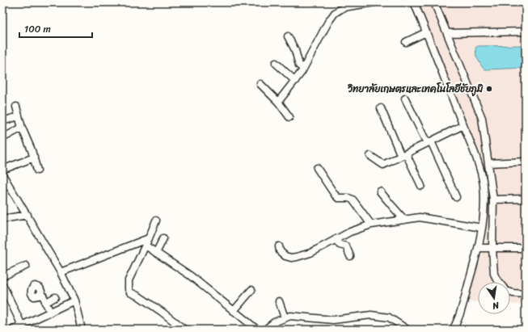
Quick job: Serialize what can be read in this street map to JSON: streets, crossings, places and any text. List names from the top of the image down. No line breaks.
{"places":["วิทยาลัยเกษตรและเทคโนโลยีชัยภูมิ"],"scale_bar":"100 m","north":"bottom"}
